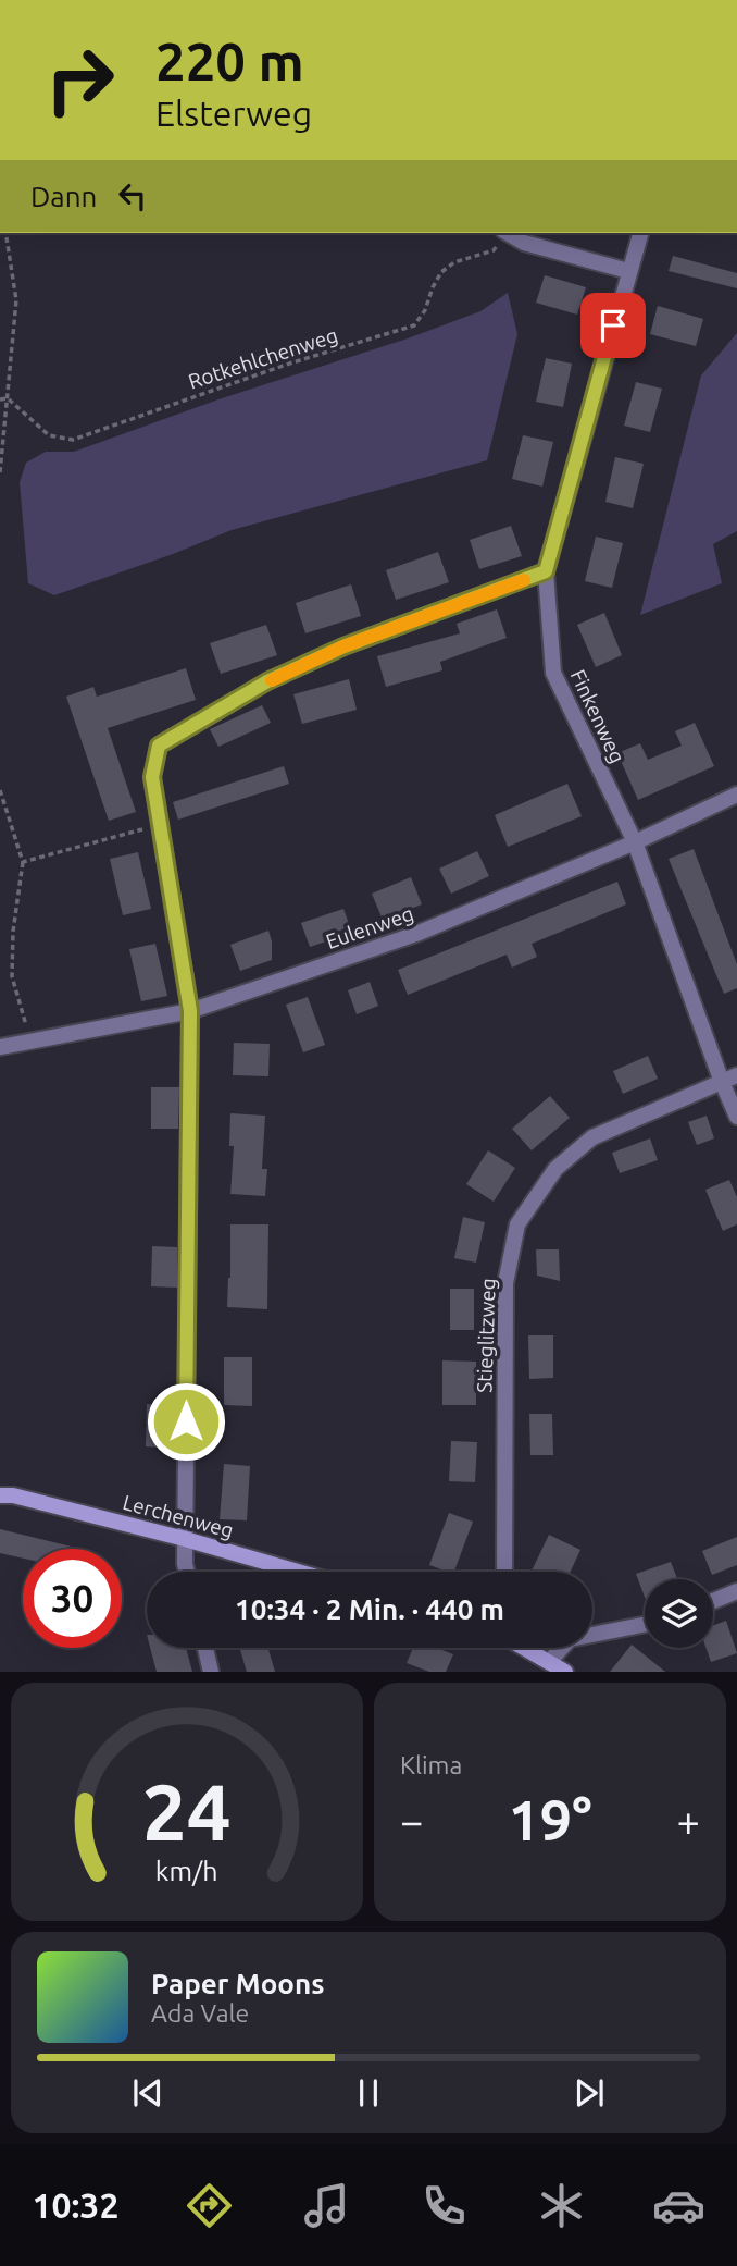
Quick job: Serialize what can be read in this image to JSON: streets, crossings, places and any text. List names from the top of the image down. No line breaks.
{"streets":{"street":["Finkenweg","Eulenweg","Stieglitzweg","Lerchenweg"],"path":["Rotkehlchenweg"]},"crossings":[["Finkenweg","Eulenweg"],["Finkenweg","Stieglitzweg"]],"page":{"turn":["220 m","Elsterweg"],"then":"Dann","limit":"30","trip":"10:34 · 2 Min. · 440 m","tile":"Klima","heat":["−","19°","+"],"song":["Paper Moons","Ada Vale"],"tabs":"10:32","gauge":["24","km/h"]}}
